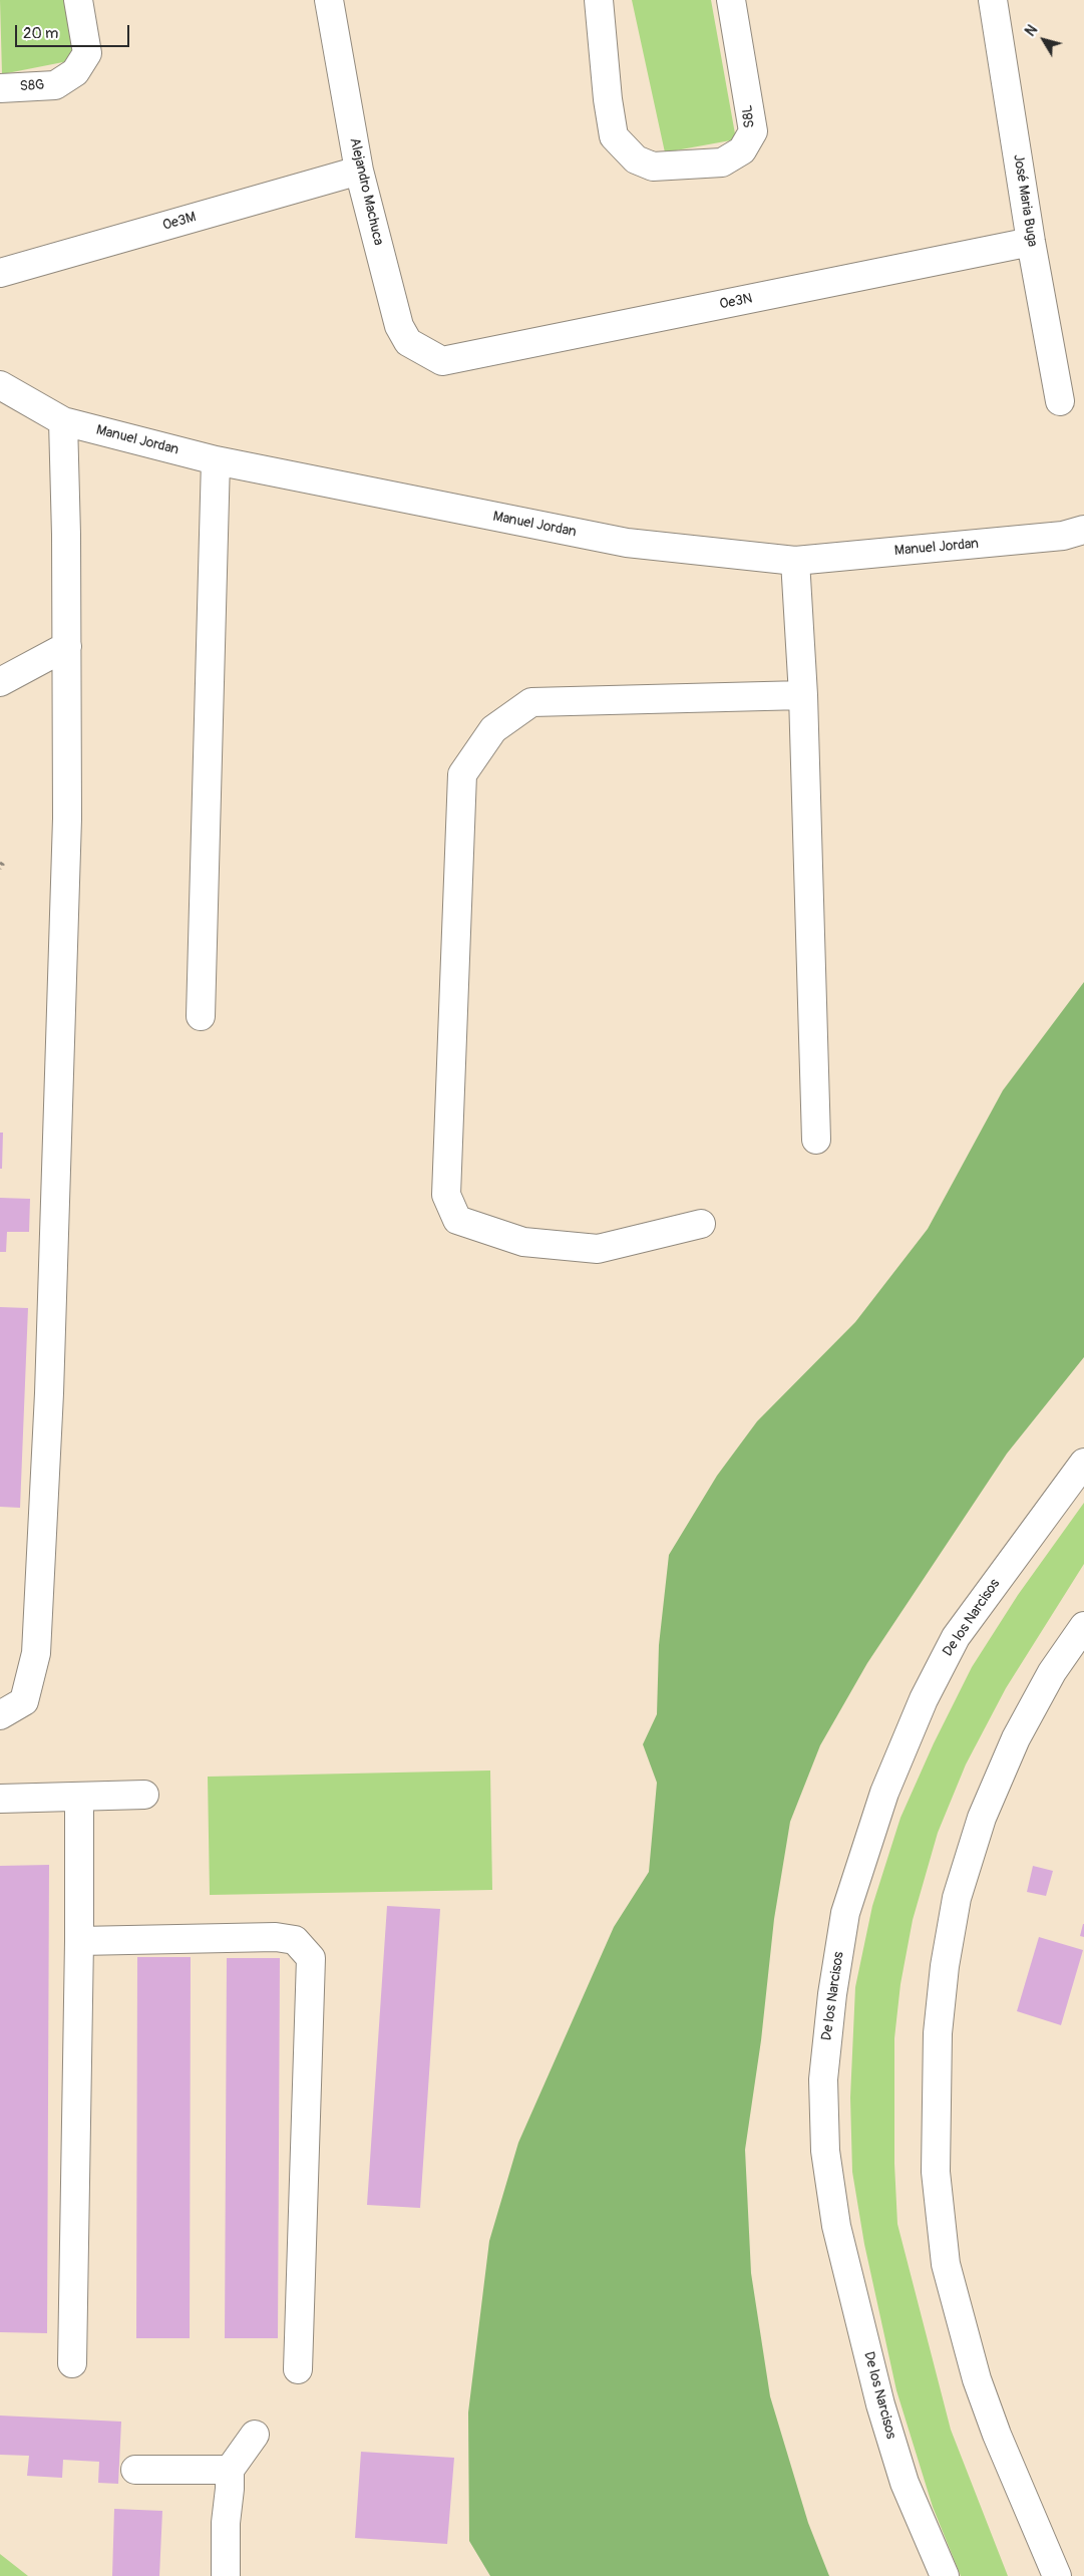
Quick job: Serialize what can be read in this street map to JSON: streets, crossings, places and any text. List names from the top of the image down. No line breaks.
{"streets":{"street":["S8G","S8L","Alejandro Machuca","José Maria Buga","Oe3M","Oe3N","Manuel Jordan","De los Narcisos"]},"crossings":[["Alejandro Machuca","Oe3M"],["Alejandro Machuca","Oe3N"],["José Maria Buga","Oe3N"]],"scale_bar":"20 m","north":"top left"}
